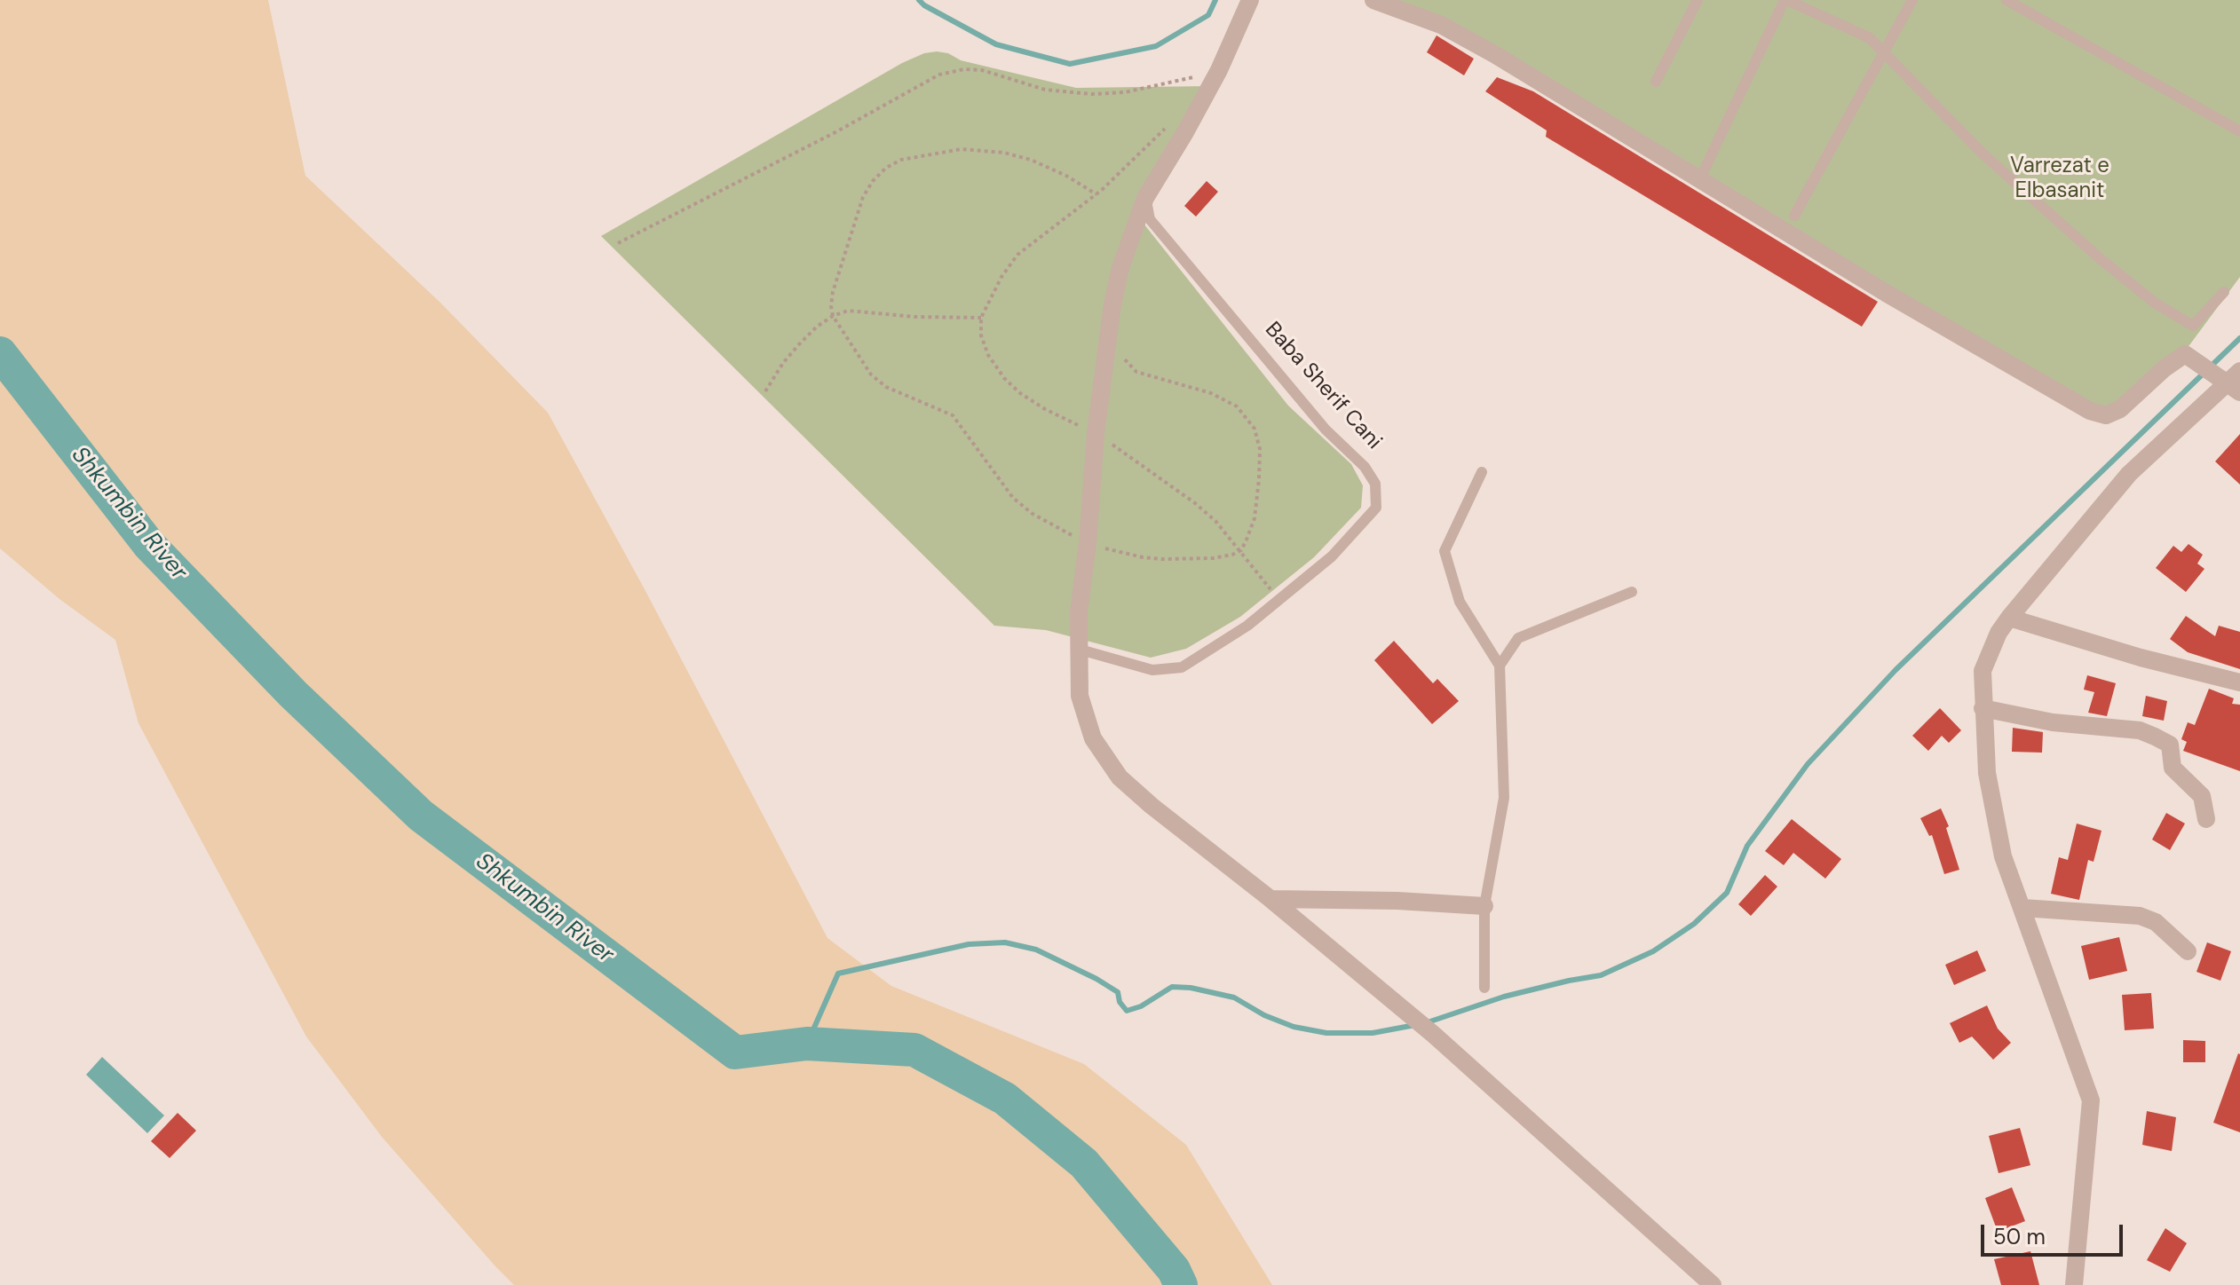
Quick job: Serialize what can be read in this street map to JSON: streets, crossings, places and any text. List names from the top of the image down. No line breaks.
{"streets":{"lane":["Baba Sherif Cani"]},"water":["Shkumbin River"],"parks":["Varrezat e Elbasanit"],"scale_bar":"50 m"}
